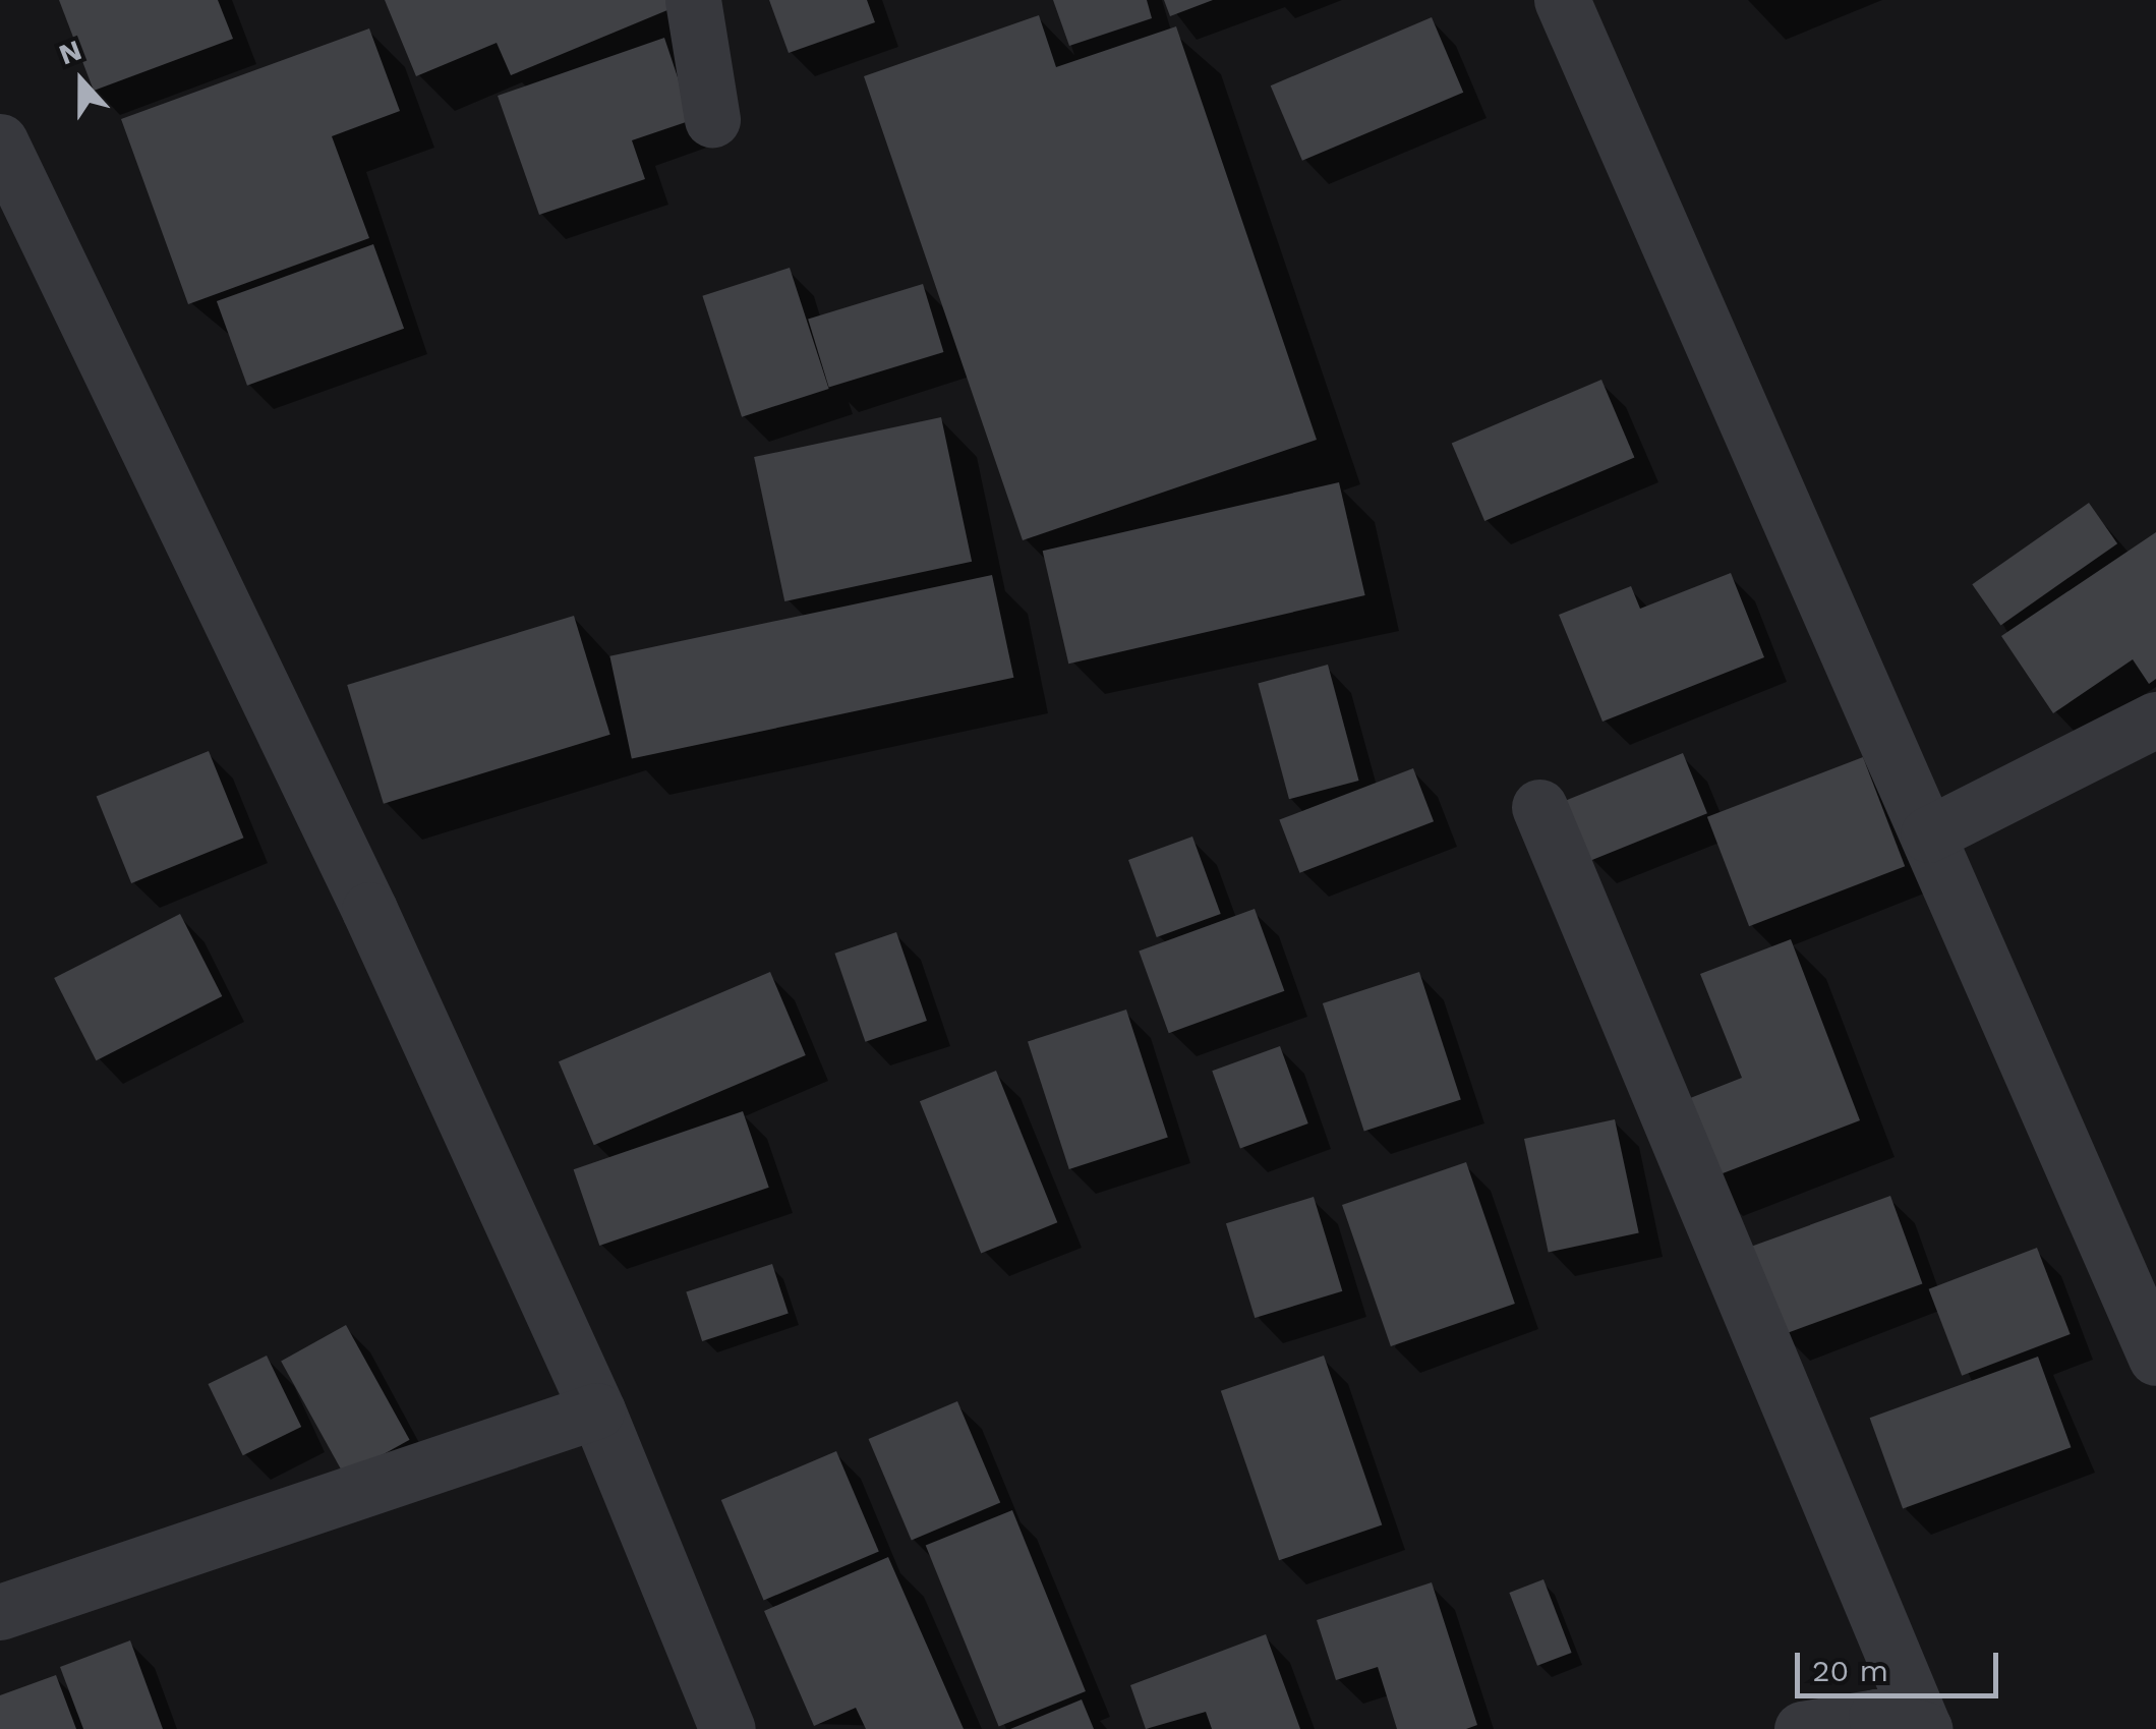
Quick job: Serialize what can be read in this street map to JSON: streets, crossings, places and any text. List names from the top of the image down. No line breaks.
{"scale_bar":"20 m","north":"top"}
